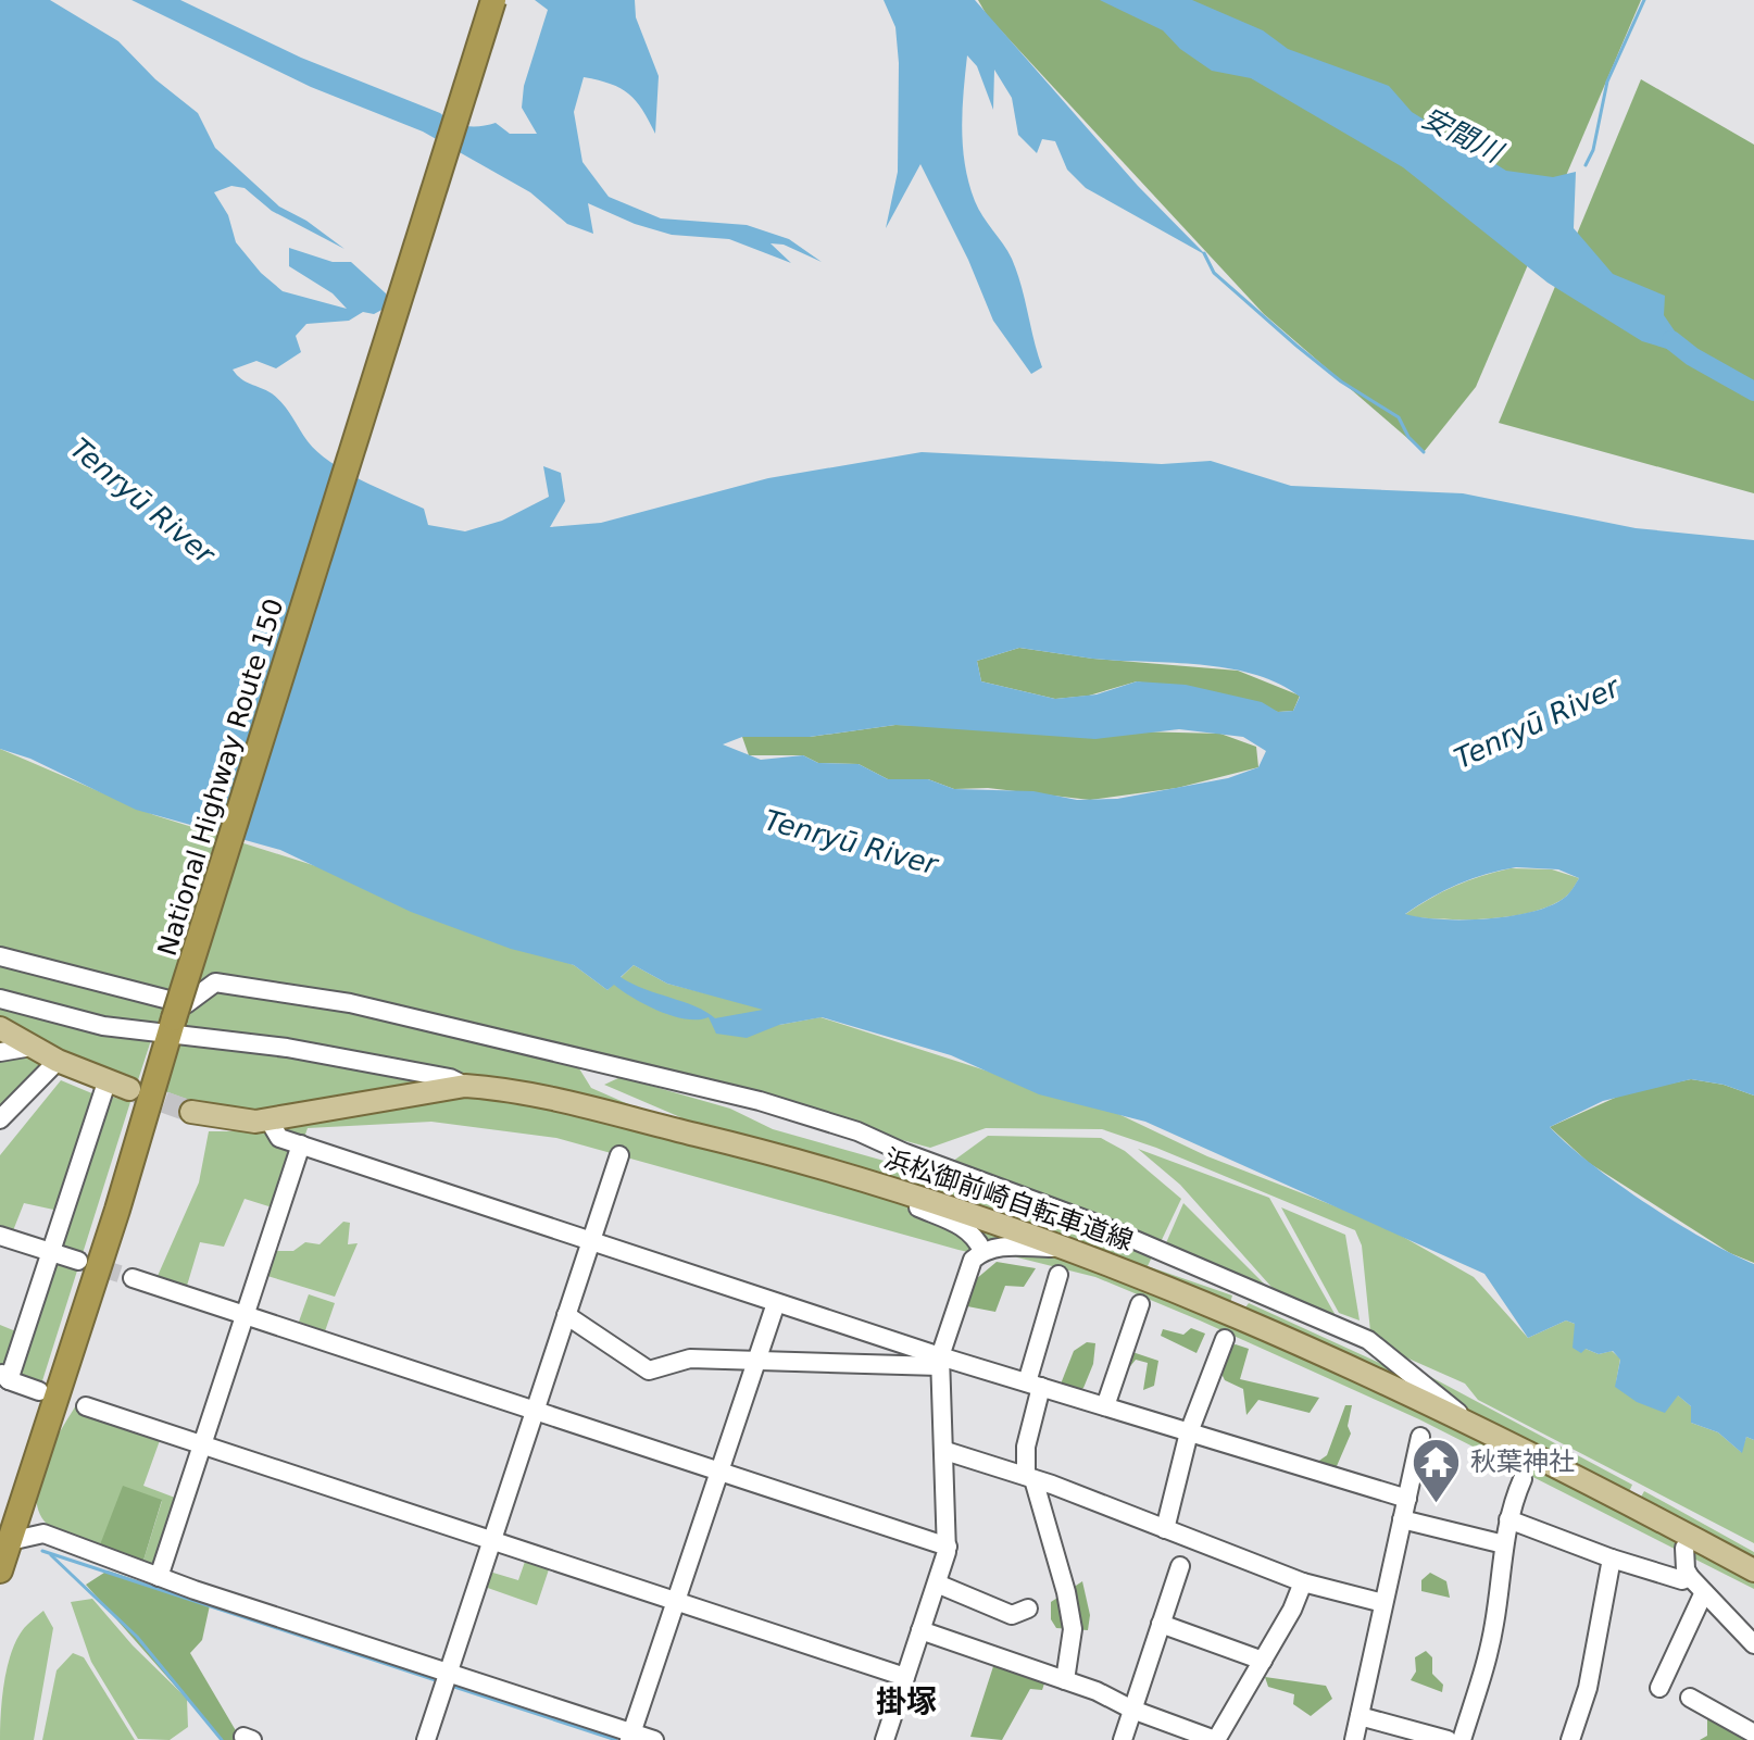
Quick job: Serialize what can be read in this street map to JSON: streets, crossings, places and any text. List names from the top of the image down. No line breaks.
{"streets":{"highway":["National Highway Route 150"],"main road":["浜松御前崎自転車道線"]},"districts":["掛塚"],"water":["安間川","Tenryū River"],"places":{"temple":["秋葉神社"]}}
